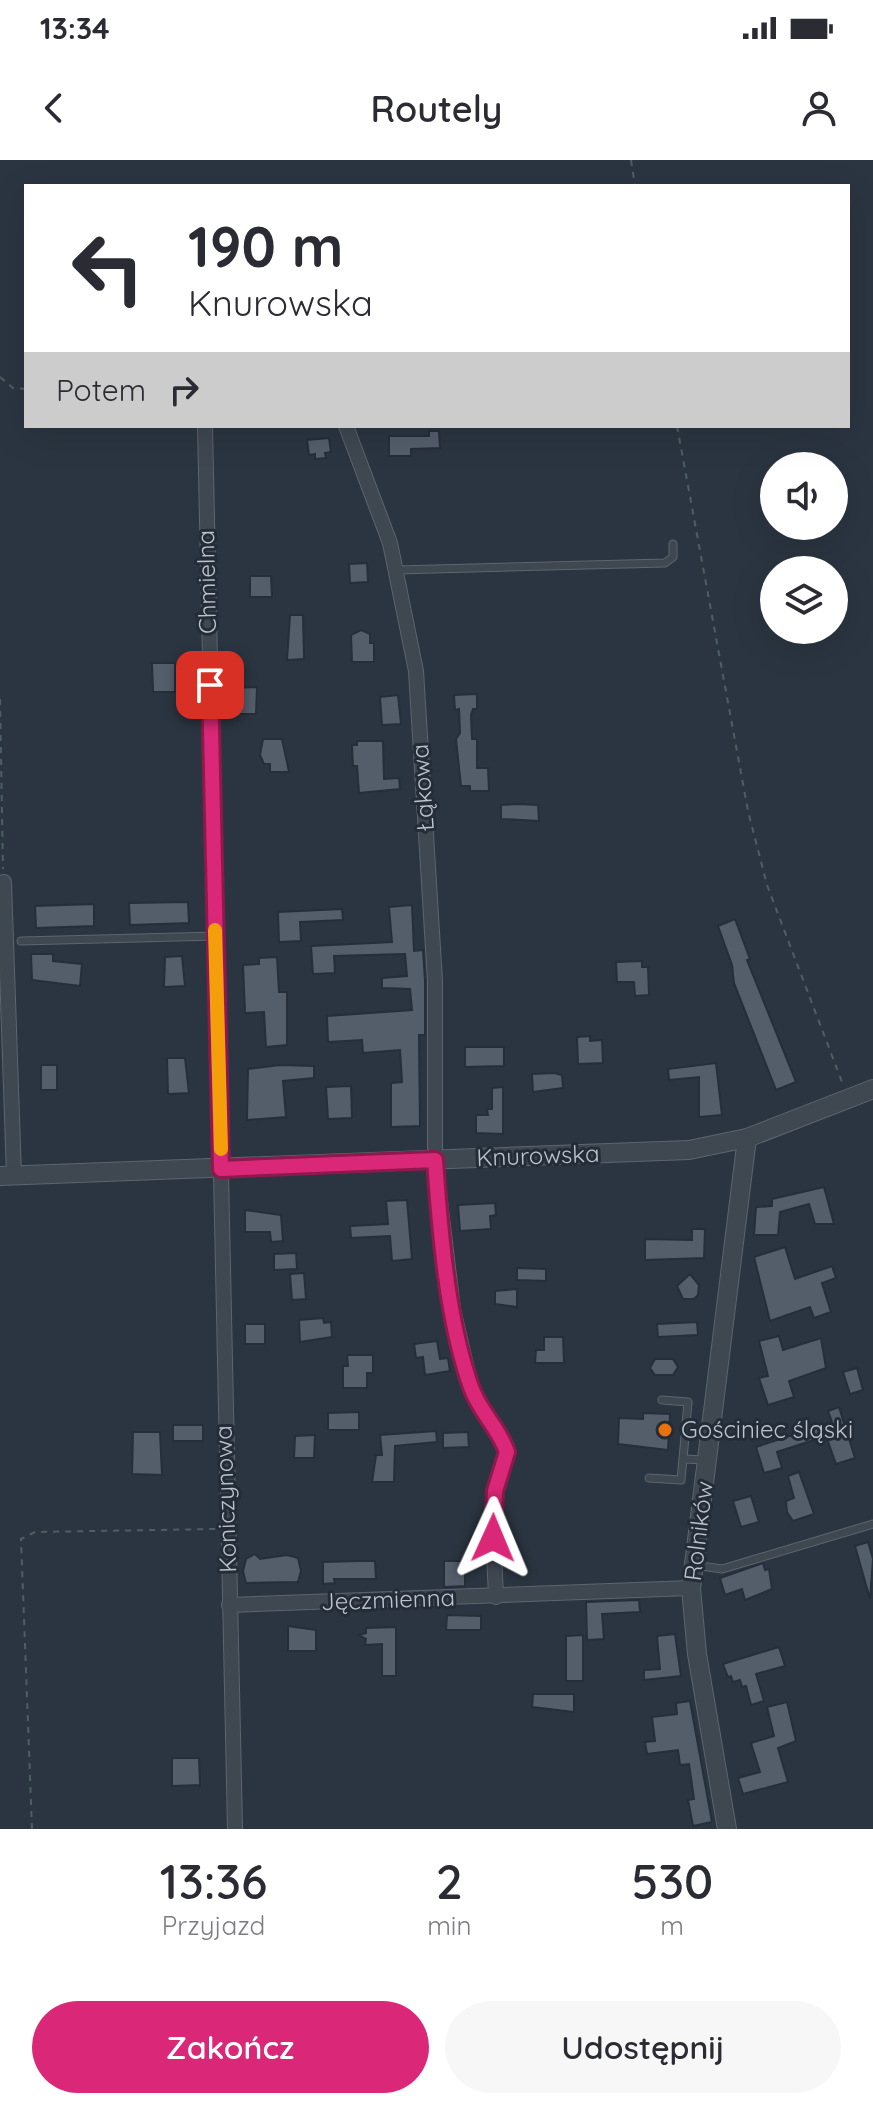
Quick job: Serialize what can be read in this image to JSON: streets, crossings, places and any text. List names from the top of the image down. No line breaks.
{"streets":{"street":["Chmielna","Łąkowa","Knurowska","Koniczynowa","Rolników","Jęczmienna"]},"crossings":[["Chmielna","Knurowska"],["Chmielna","Koniczynowa"],["Łąkowa","Knurowska"],["Łąkowa","Jęczmienna"],["Knurowska","Koniczynowa"],["Knurowska","Rolników"],["Koniczynowa","Jęczmienna"],["Rolników","Jęczmienna"]],"places":["Gościniec śląski"],"page":{"status":"13:34","header":"Routely","turn":["190 m","Knurowska"],"then":"Potem","eta":["13:36","Przyjazd","2","min","530","m"],"buttons":["Zakończ","Udostępnij"]}}
